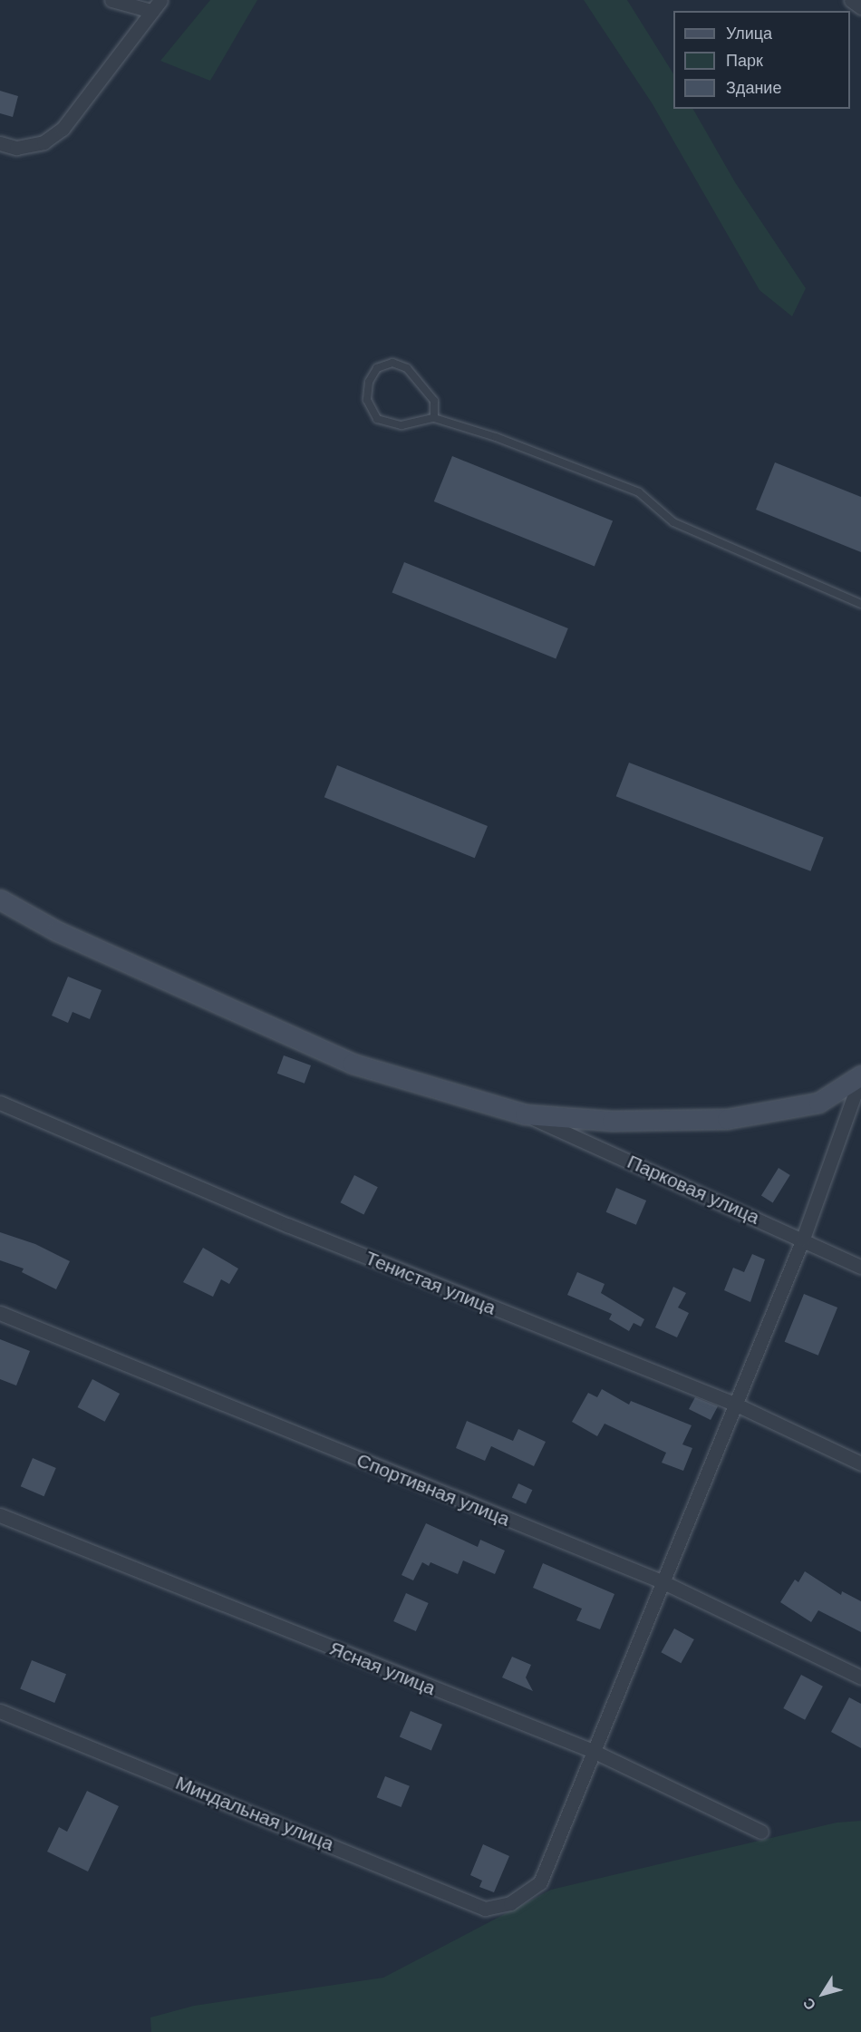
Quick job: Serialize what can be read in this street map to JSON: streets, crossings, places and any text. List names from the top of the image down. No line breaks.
{"streets":{"street":["Парковая улица","Тенистая улица","Спортивная улица","Ясная улица","Миндальная улица"]},"crossings":[["Ясная улица","Миндальная улица"]],"legend":["Улица","Парк","Здание"],"north":"bottom left"}
